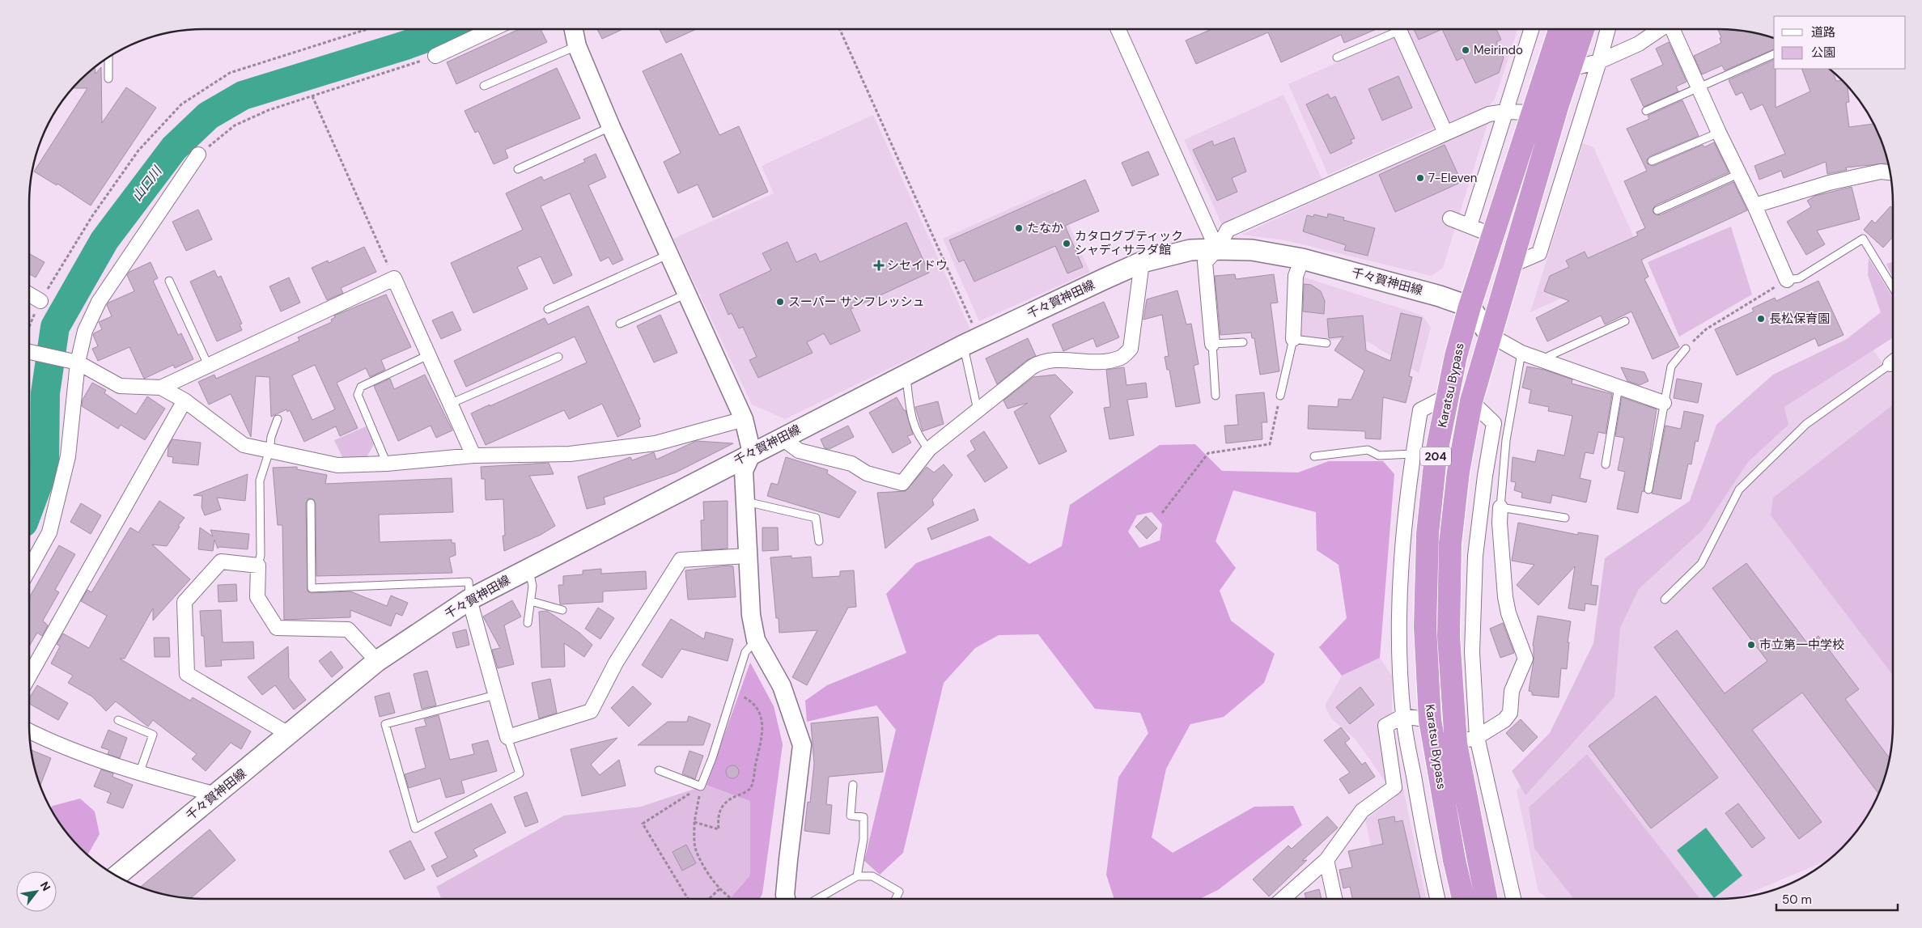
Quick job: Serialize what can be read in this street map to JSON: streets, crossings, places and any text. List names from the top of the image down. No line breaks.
{"streets":{"highway":["Karatsu Bypass","204"],"main road":["千々賀神田線"]},"crossings":[["千々賀神田線","Karatsu Bypass"]],"water":["山口川"],"places":{"other":["Meirindo","7-Eleven","たなか","カタログブティック シャディサラダ館","スーパー サンフレッシュ","長松保育園","市立第一中学校"],"health":["シセイドウ"]},"legend":["道路","公園"],"scale_bar":"50 m","north":"top right"}
